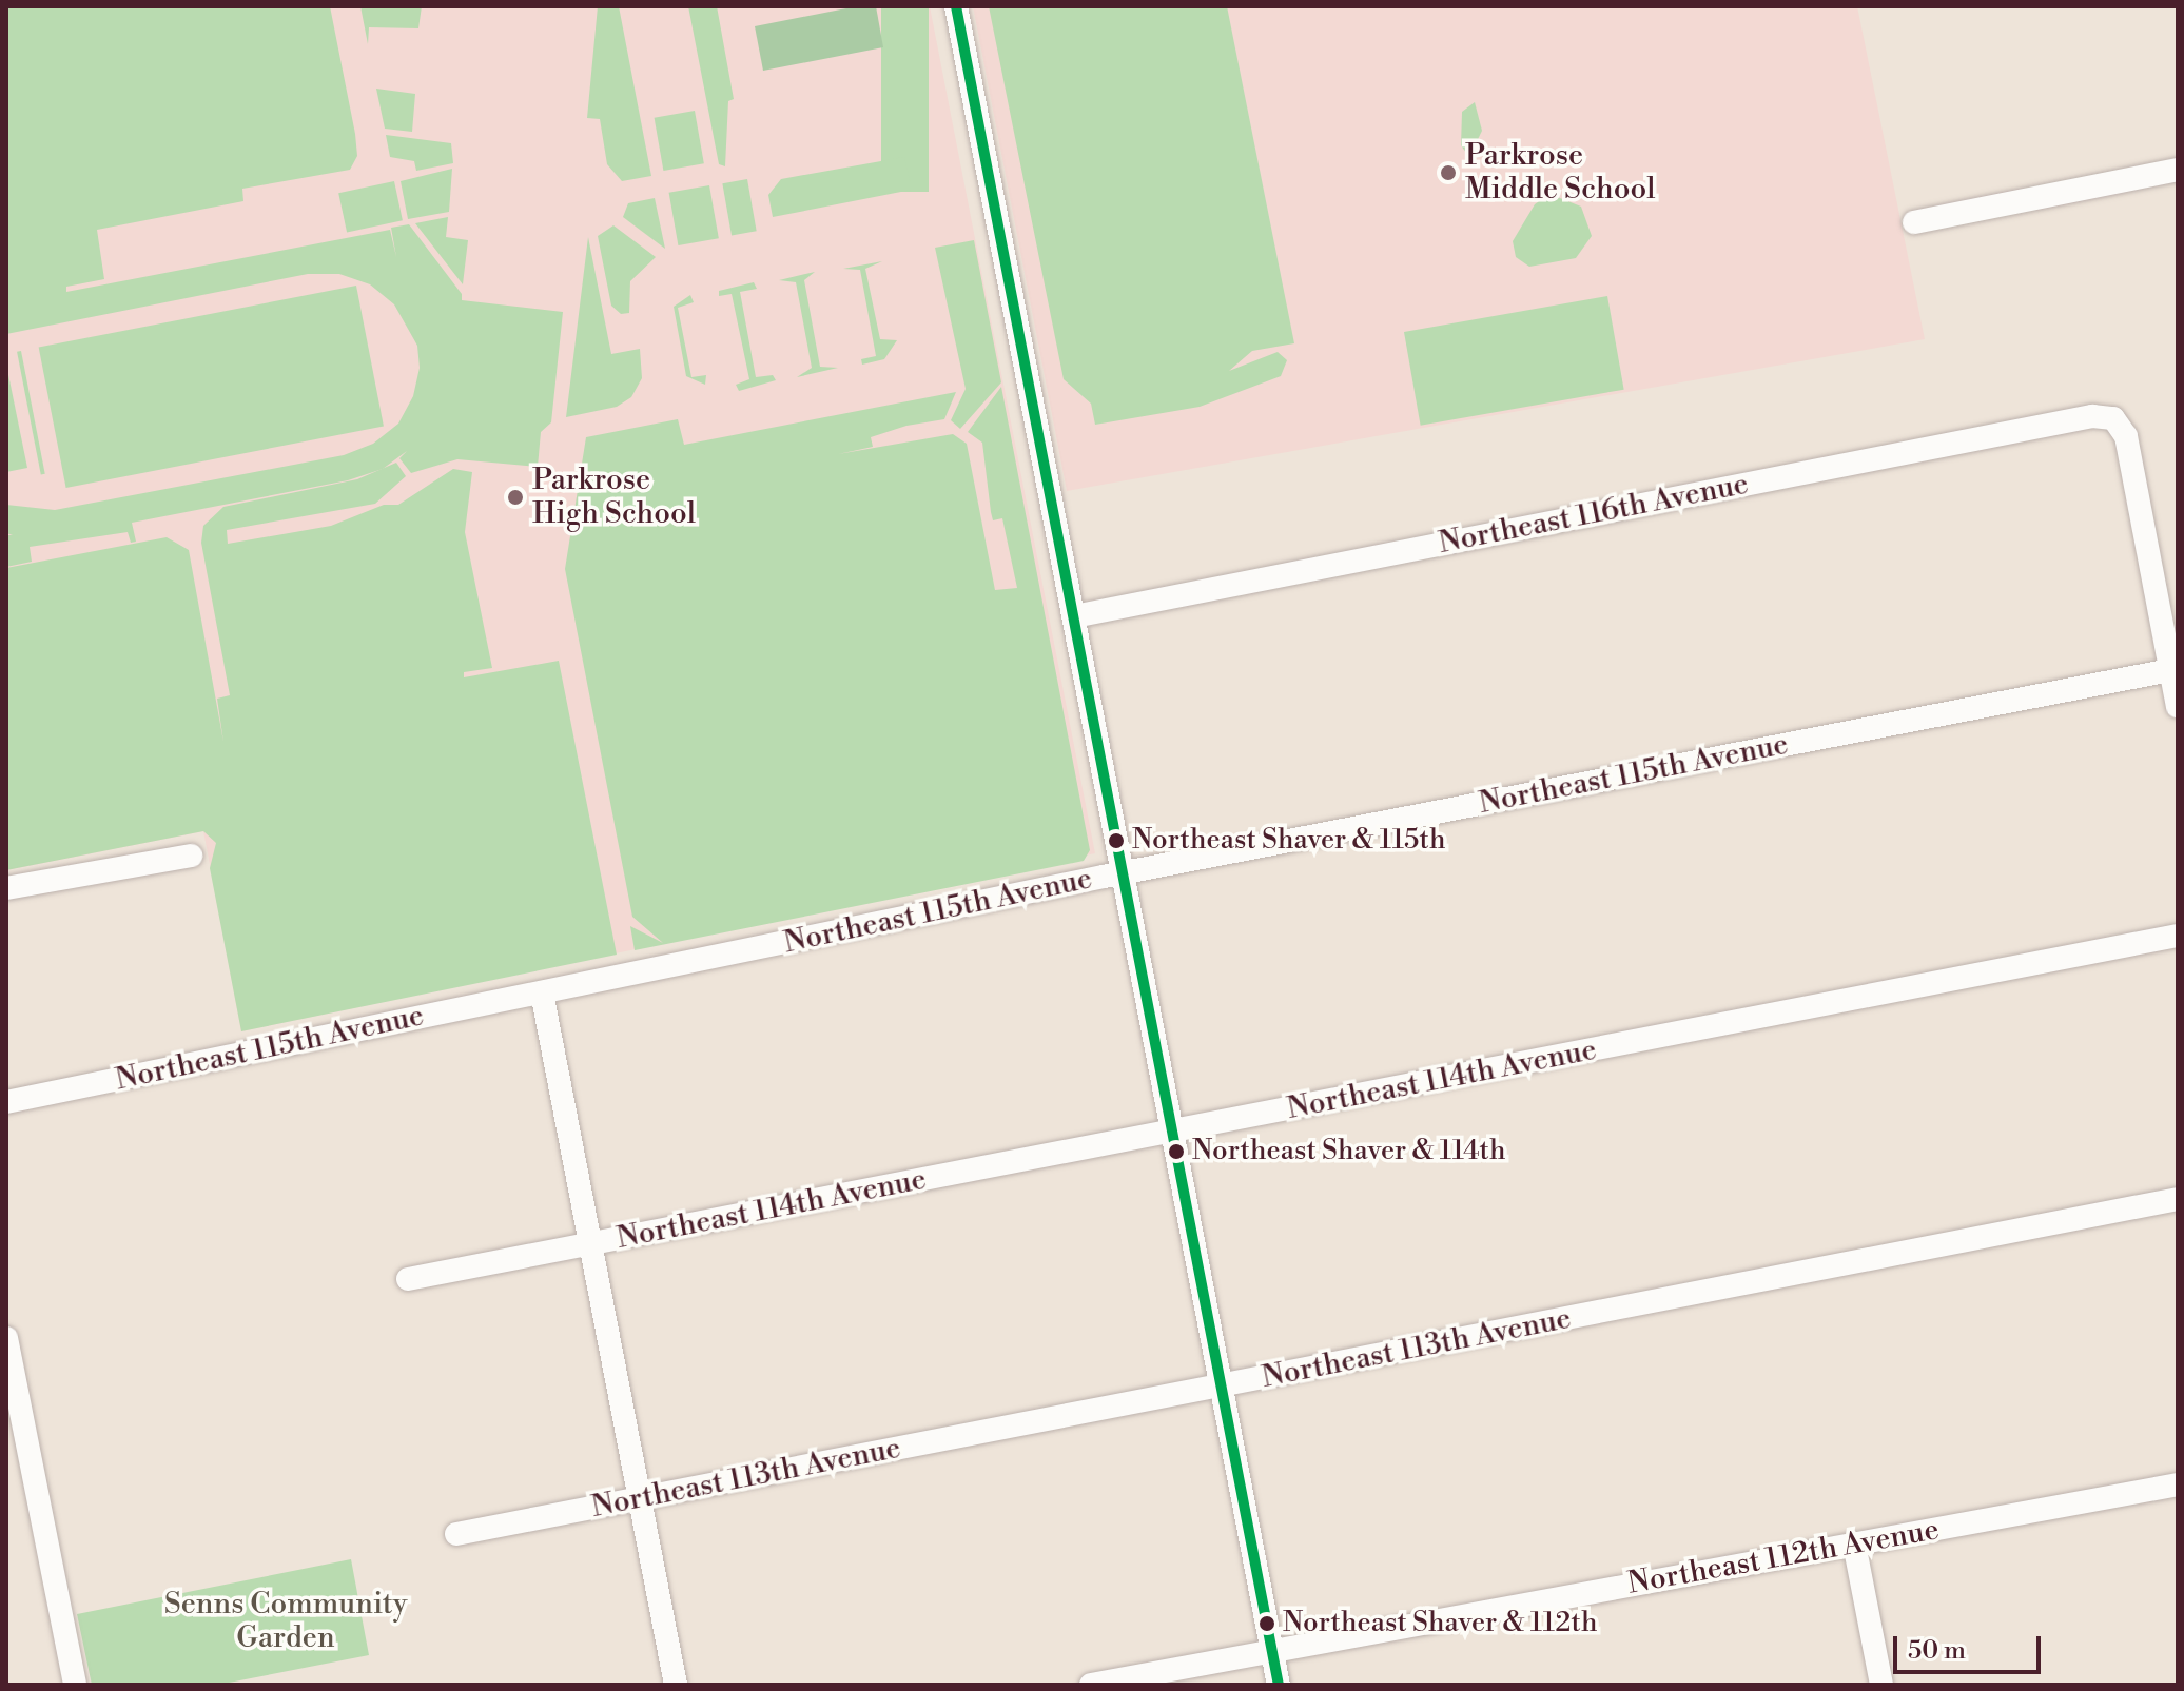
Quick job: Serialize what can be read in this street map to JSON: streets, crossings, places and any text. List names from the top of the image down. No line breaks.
{"streets":{"street":["Northeast 116th Avenue","Northeast 115th Avenue","Northeast 114th Avenue","Northeast 113th Avenue","Northeast 112th Avenue"]},"crossings":[["Northeast 116th Avenue","Northeast 115th Avenue"]],"parks":["Senns Community Garden"],"places":["Parkrose Middle School","Parkrose High School","Northeast Shaver & 115th","Northeast Shaver & 114th","Northeast Shaver & 112th"],"scale_bar":"50 m"}
